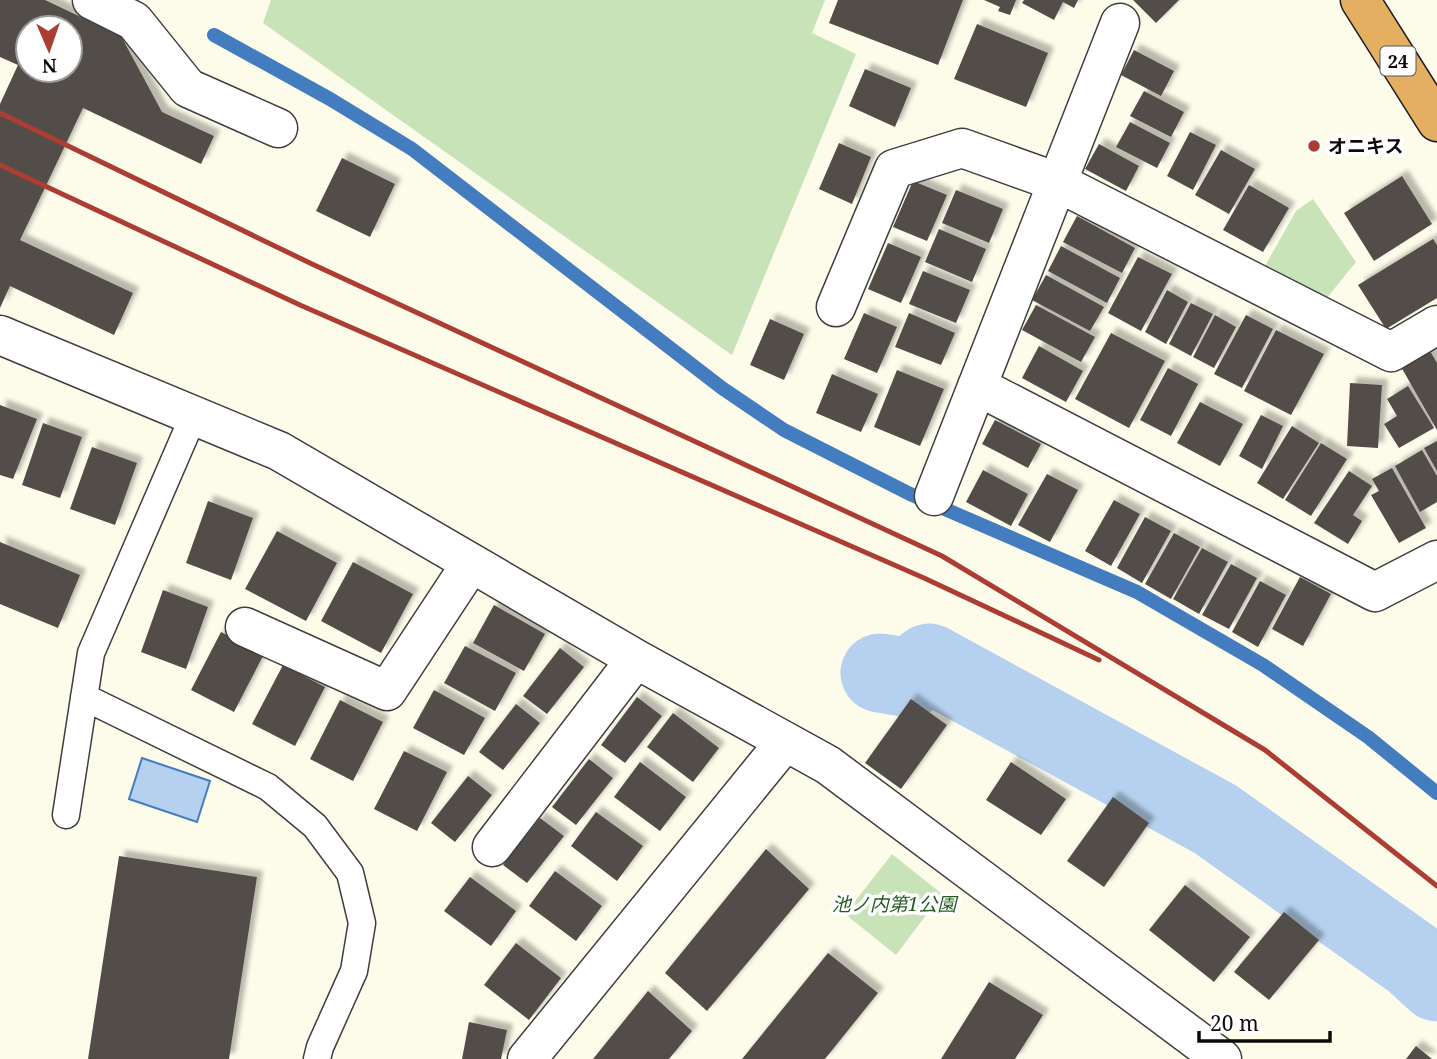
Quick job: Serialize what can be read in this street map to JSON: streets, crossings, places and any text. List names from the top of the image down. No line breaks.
{"streets":{"highway":["24"]},"parks":["池ノ内第1公園"],"places":["オニキス"],"scale_bar":"20 m","north":"bottom"}
